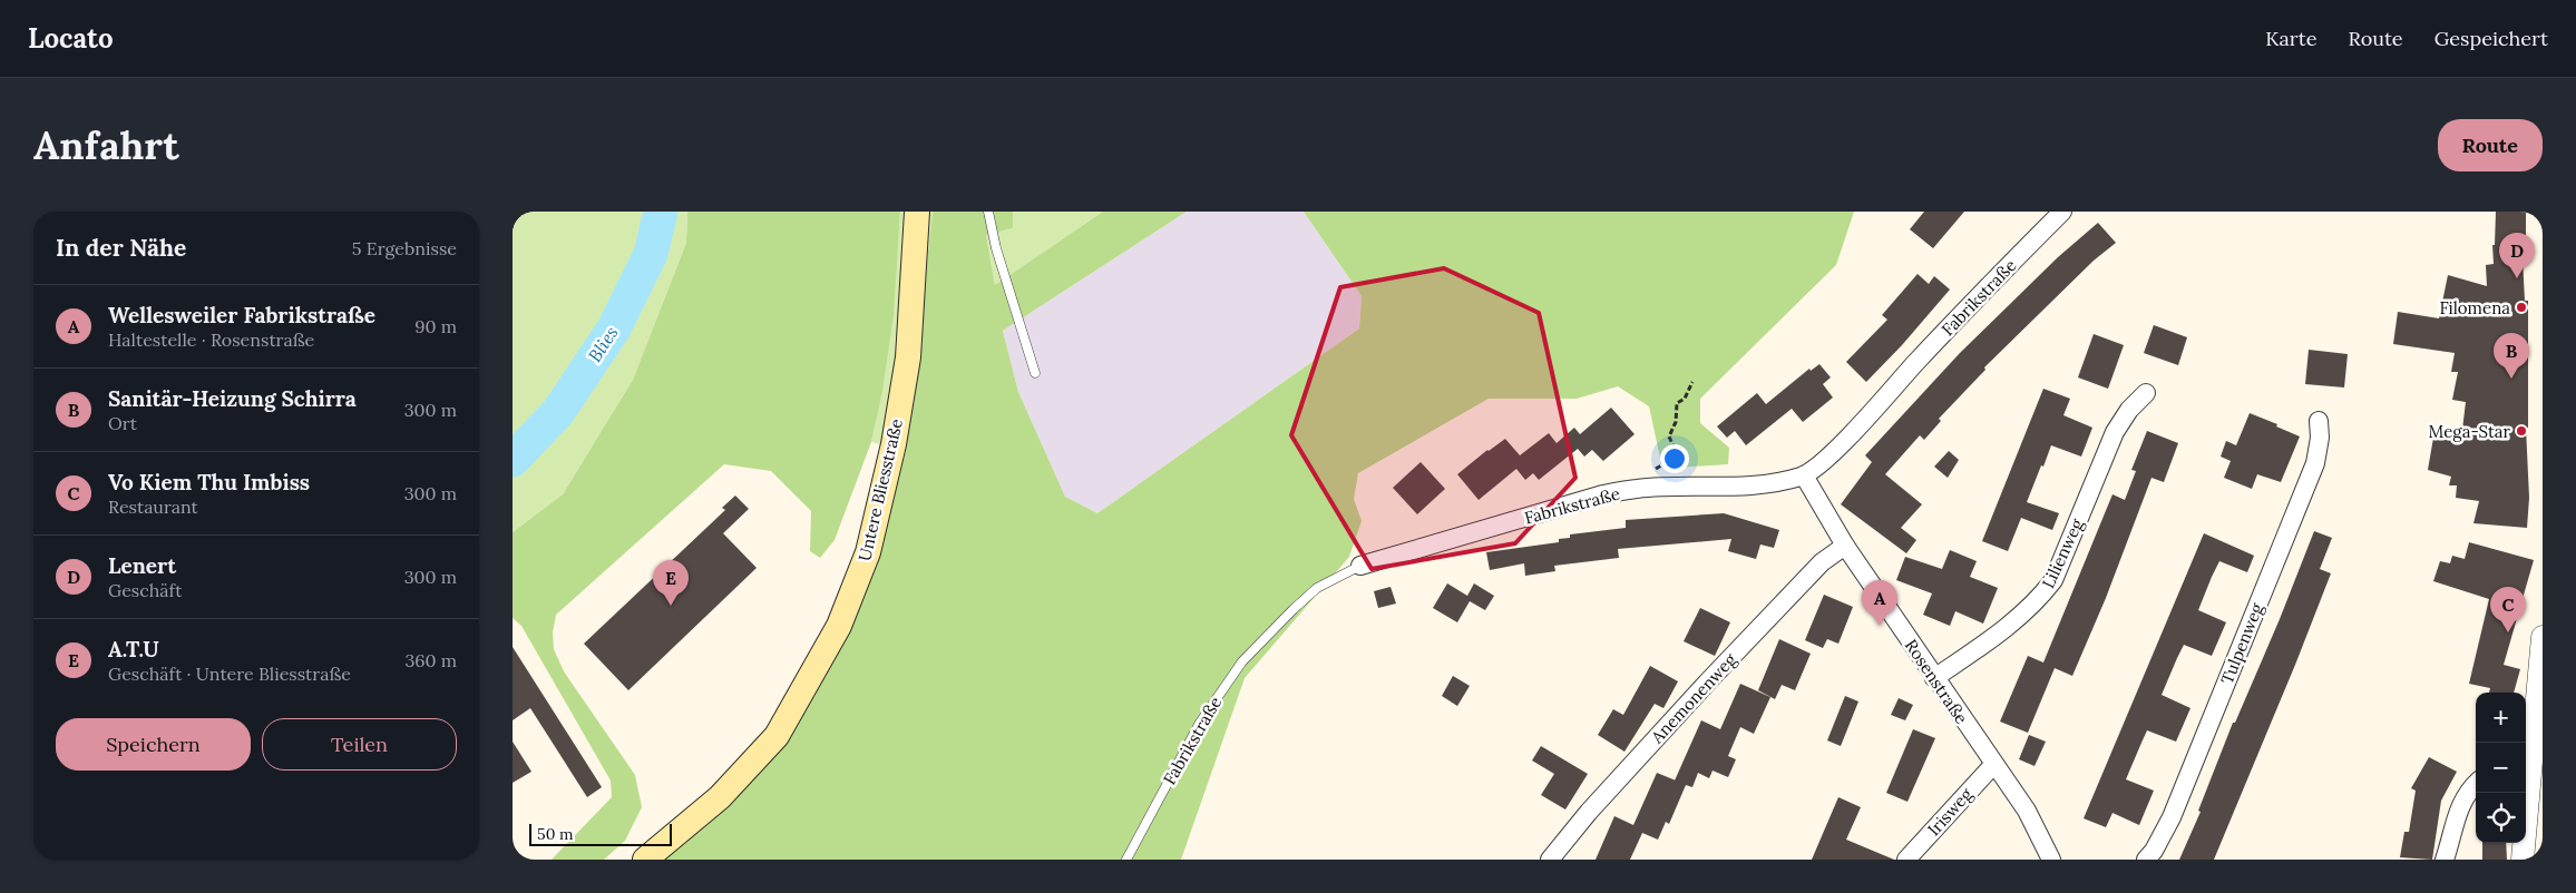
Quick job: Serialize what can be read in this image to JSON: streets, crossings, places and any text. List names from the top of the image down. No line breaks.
{"streets":{"main road":["Untere Bliesstraße"],"street":["Fabrikstraße","Lilienweg","Tulpenweg","Rosenstraße","Anemonenweg","Irisweg"]},"crossings":[["Fabrikstraße","Rosenstraße"],["Lilienweg","Rosenstraße"],["Rosenstraße","Anemonenweg"],["Rosenstraße","Irisweg"]],"water":["Blies"],"places":["Filomena","Mega-Star"],"scale_bar":"50 m","page":{"header":"Locato","nav":["Karte","Route","Gespeichert"],"buttons":["Route",["Speichern","Teilen"]],"title":"Anfahrt","heading":["In der Nähe","5 Ergebnisse"],"pins":["D","B","E","A","C"],"list":[{"mark":"A","name":"Wellesweiler Fabrikstraße","note":"Haltestelle · Rosenstraße","value":"90 m"},{"mark":"B","name":"Sanitär-Heizung Schirra","note":"Ort","value":"300 m"},{"mark":"C","name":"Vo Kiem Thu Imbiss","note":"Restaurant","value":"300 m"},{"mark":"D","name":"Lenert","note":"Geschäft","value":"300 m"},{"mark":"E","name":"A.T.U","note":"Geschäft · Untere Bliesstraße","value":"360 m"}],"map_buttons":["+","−"],"scale":"50 m"}}
